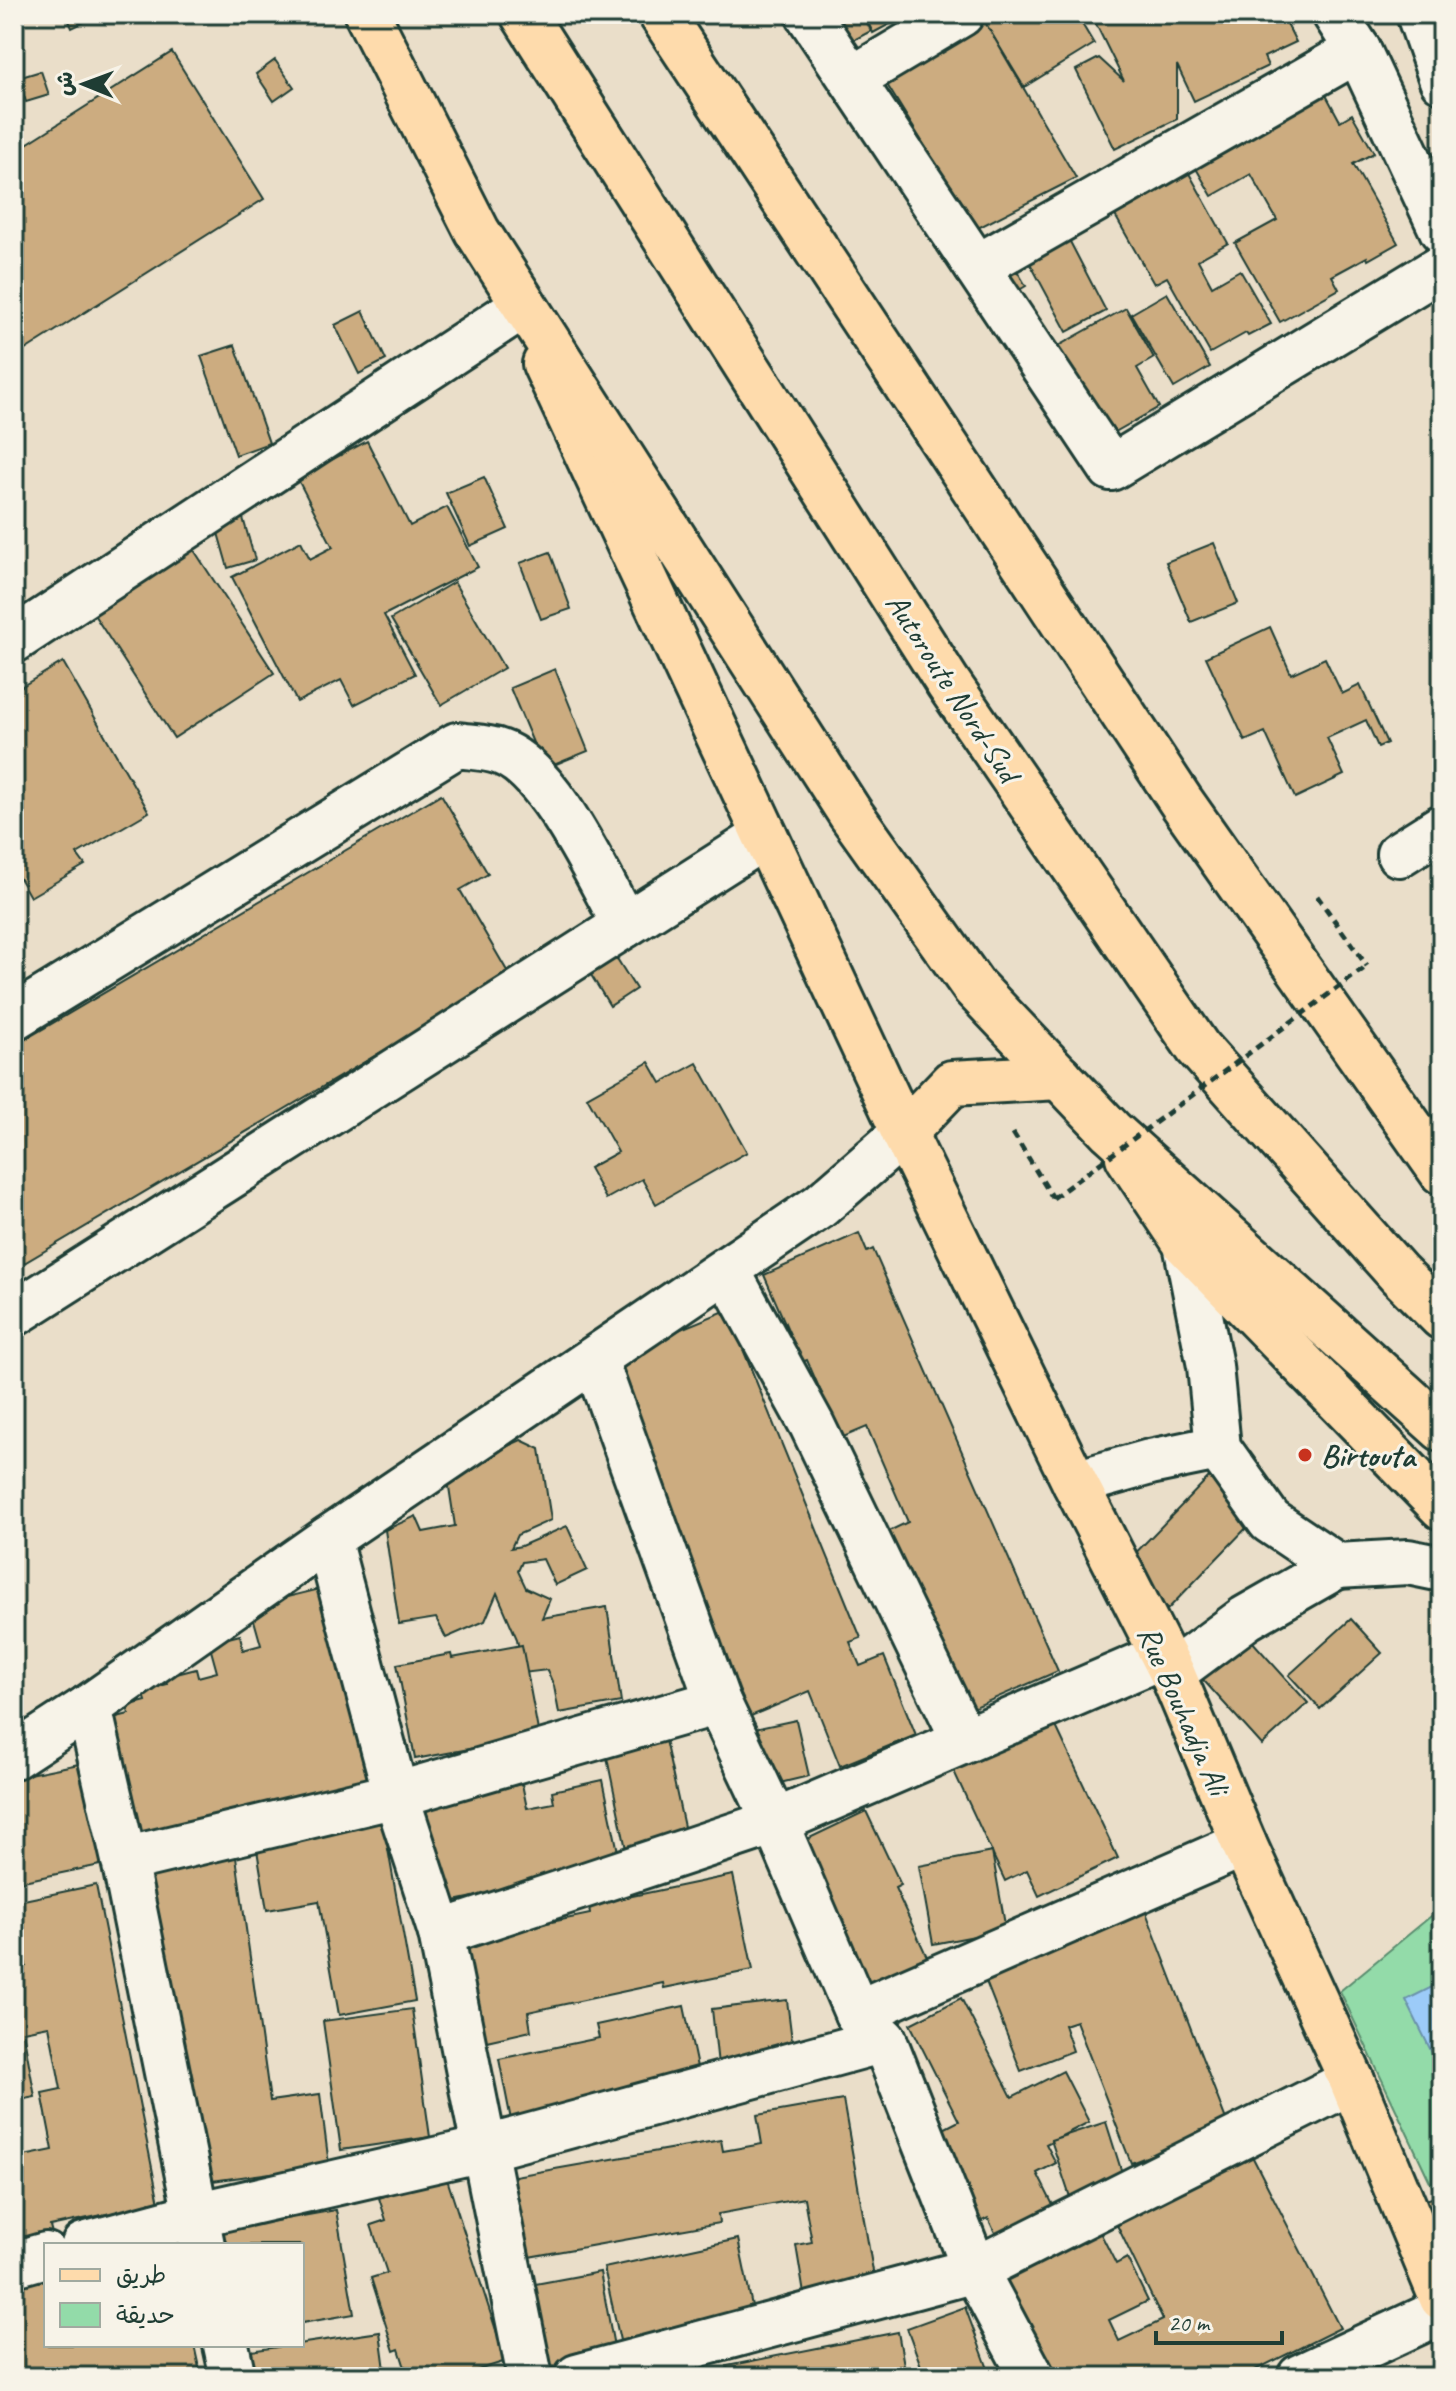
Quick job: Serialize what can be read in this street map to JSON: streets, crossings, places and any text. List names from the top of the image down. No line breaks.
{"streets":{"main road":["Autoroute Nord-Sud","Rue Bouhadja Ali"]},"places":["Birtouta"],"legend":["طريق","حديقة"],"scale_bar":"20 m","north":"left"}
